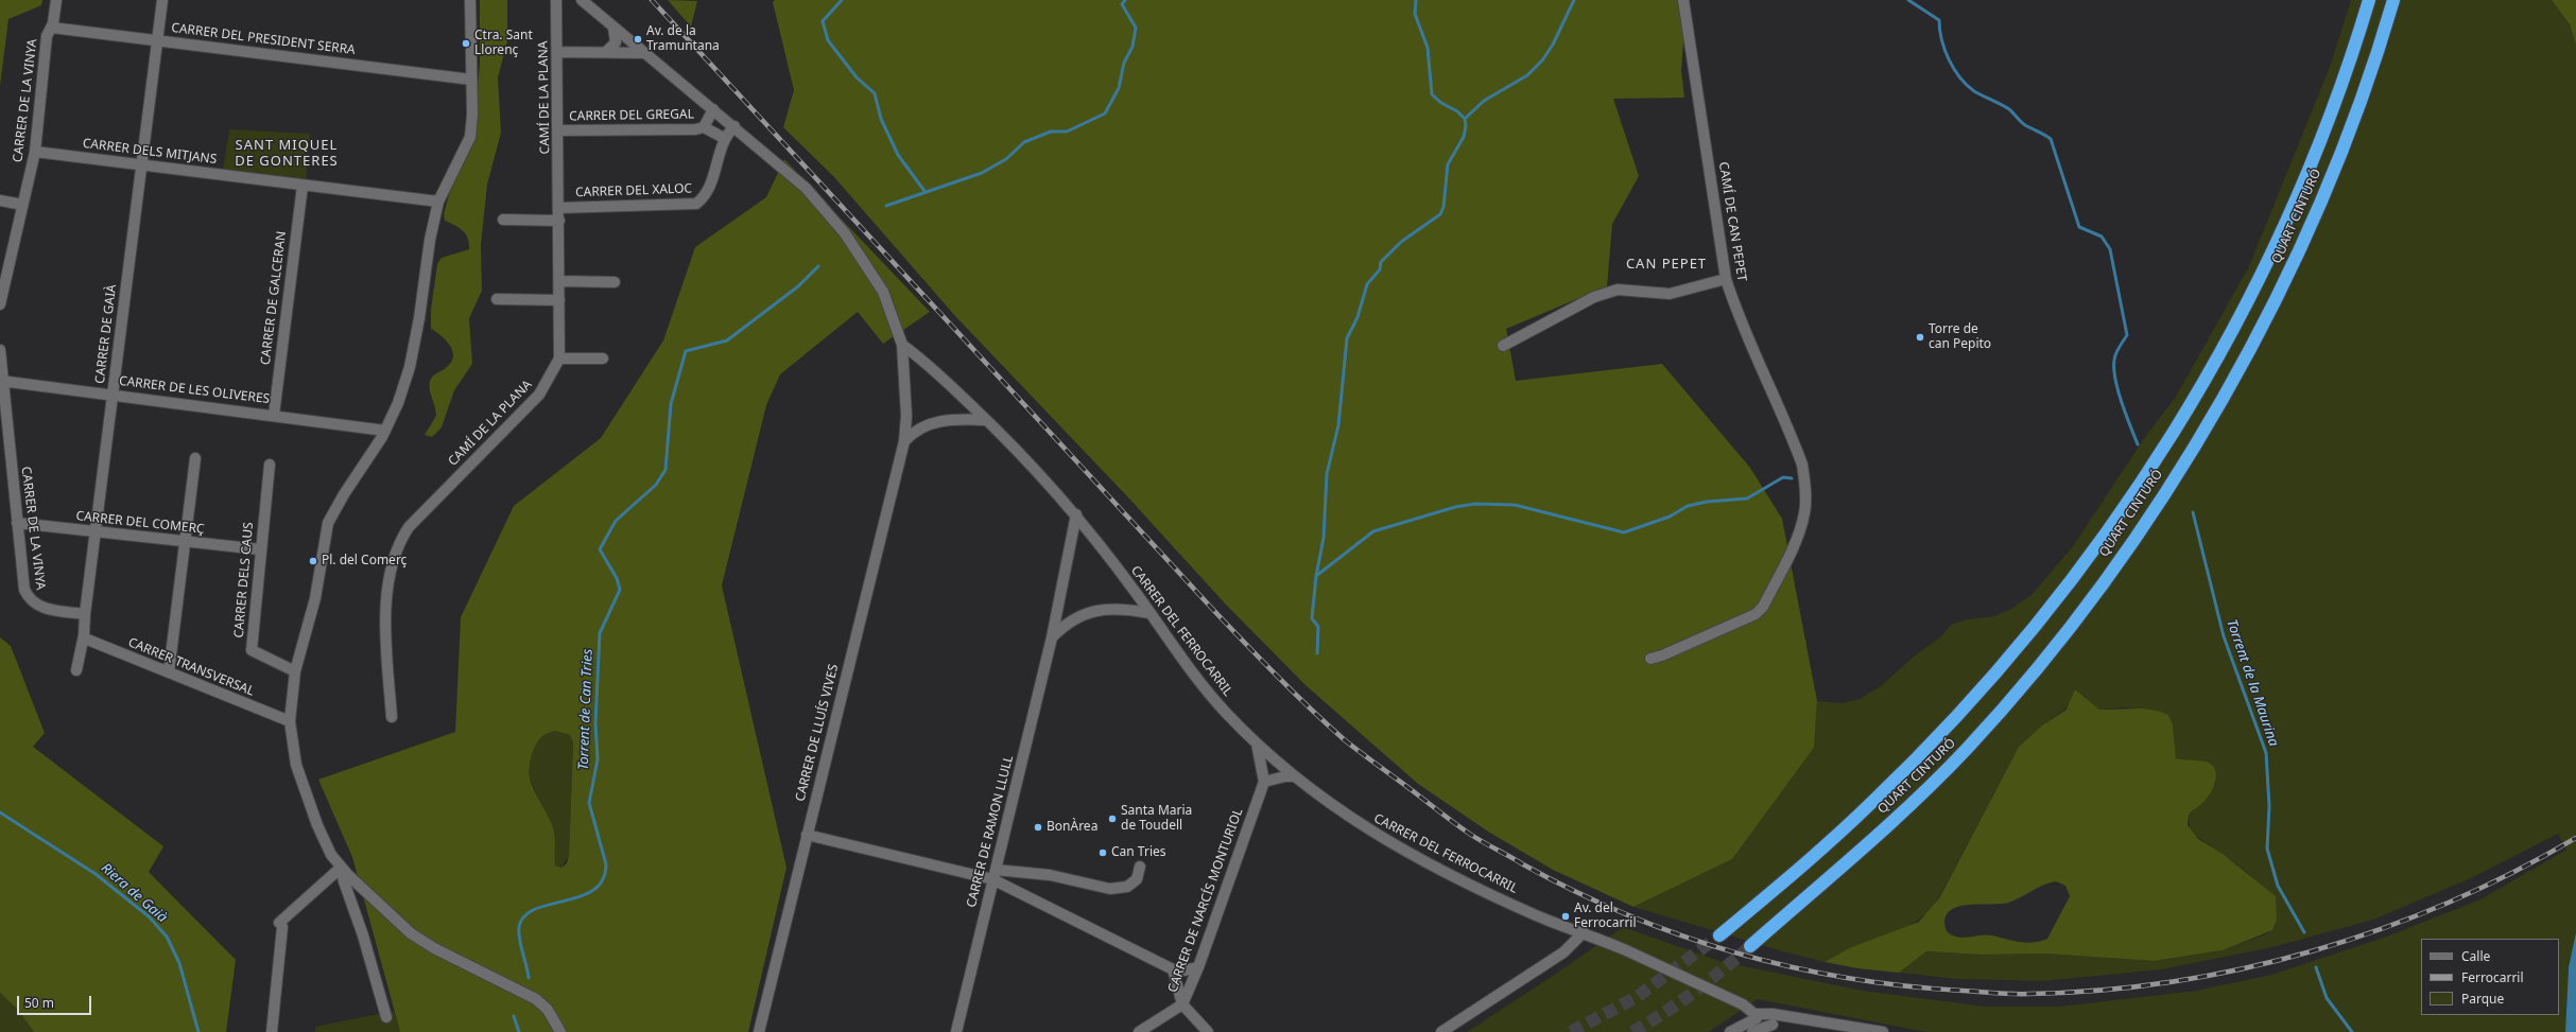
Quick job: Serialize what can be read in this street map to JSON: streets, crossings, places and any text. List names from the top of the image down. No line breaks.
{"streets":{"highway":["QUART CINTURÓ"],"street":["CARRER DEL PRESIDENT SERRA","CAMÍ DE LA PLANA","CARRER DE LA VINYA","CARRER DEL GREGAL","CARRER DELS MITJANS","CARRER DEL XALOC","CAMÍ DE CAN PEPET","CARRER DE GALCERAN","CARRER DE GAIÀ","CARRER DE LES OLIVERES","CARRER DEL COMERÇ","CARRER DELS CAUS","CARRER DEL FERROCARRIL","CARRER TRANSVERSAL","CARRER DE LLUÍS VIVES","CARRER DE RAMON LLULL","CARRER DE NARCÍS MONTURIOL"]},"crossings":[["CARRER DEL PRESIDENT SERRA","CARRER DE LA VINYA"],["CARRER DEL PRESIDENT SERRA","CARRER DE GAIÀ"],["CAMÍ DE LA PLANA","CARRER DEL GREGAL"],["CAMÍ DE LA PLANA","CARRER DEL XALOC"],["CARRER DE LA VINYA","CARRER DELS MITJANS"],["CARRER DE LA VINYA","CARRER DE GAIÀ"],["CARRER DE LA VINYA","CARRER DE LES OLIVERES"],["CARRER DE LA VINYA","CARRER DEL COMERÇ"],["CARRER DEL GREGAL","CARRER DEL XALOC"],["CARRER DEL GREGAL","CARRER DE LLUÍS VIVES"],["CARRER DELS MITJANS","CARRER DE GALCERAN"],["CARRER DELS MITJANS","CARRER DE GAIÀ"],["CARRER DEL XALOC","CARRER DE LLUÍS VIVES"],["CARRER DE GALCERAN","CARRER DE LES OLIVERES"],["CARRER DE GAIÀ","CARRER DE LES OLIVERES"],["CARRER DE GAIÀ","CARRER DEL COMERÇ"],["CARRER DE GAIÀ","CARRER TRANSVERSAL"],["CARRER DEL COMERÇ","CARRER DELS CAUS"],["CARRER DEL FERROCARRIL","CARRER DE LLUÍS VIVES"],["CARRER DEL FERROCARRIL","CARRER DE RAMON LLULL"]],"districts":["SANT MIQUEL DE GONTERES","CAN PEPET"],"water":["Torrent de la Maurina","Torrent de Can Tries","Riera de Gaià"],"places":["Av. de la Tramuntana","Ctra. Sant Llorenç","Torre de can Pepito","Pl. del Comerç","Santa Maria de Toudell","BonÀrea","Can Tries","Av. del Ferrocarril"],"legend":["Calle","Ferrocarril","Parque"],"scale_bar":"50 m"}
